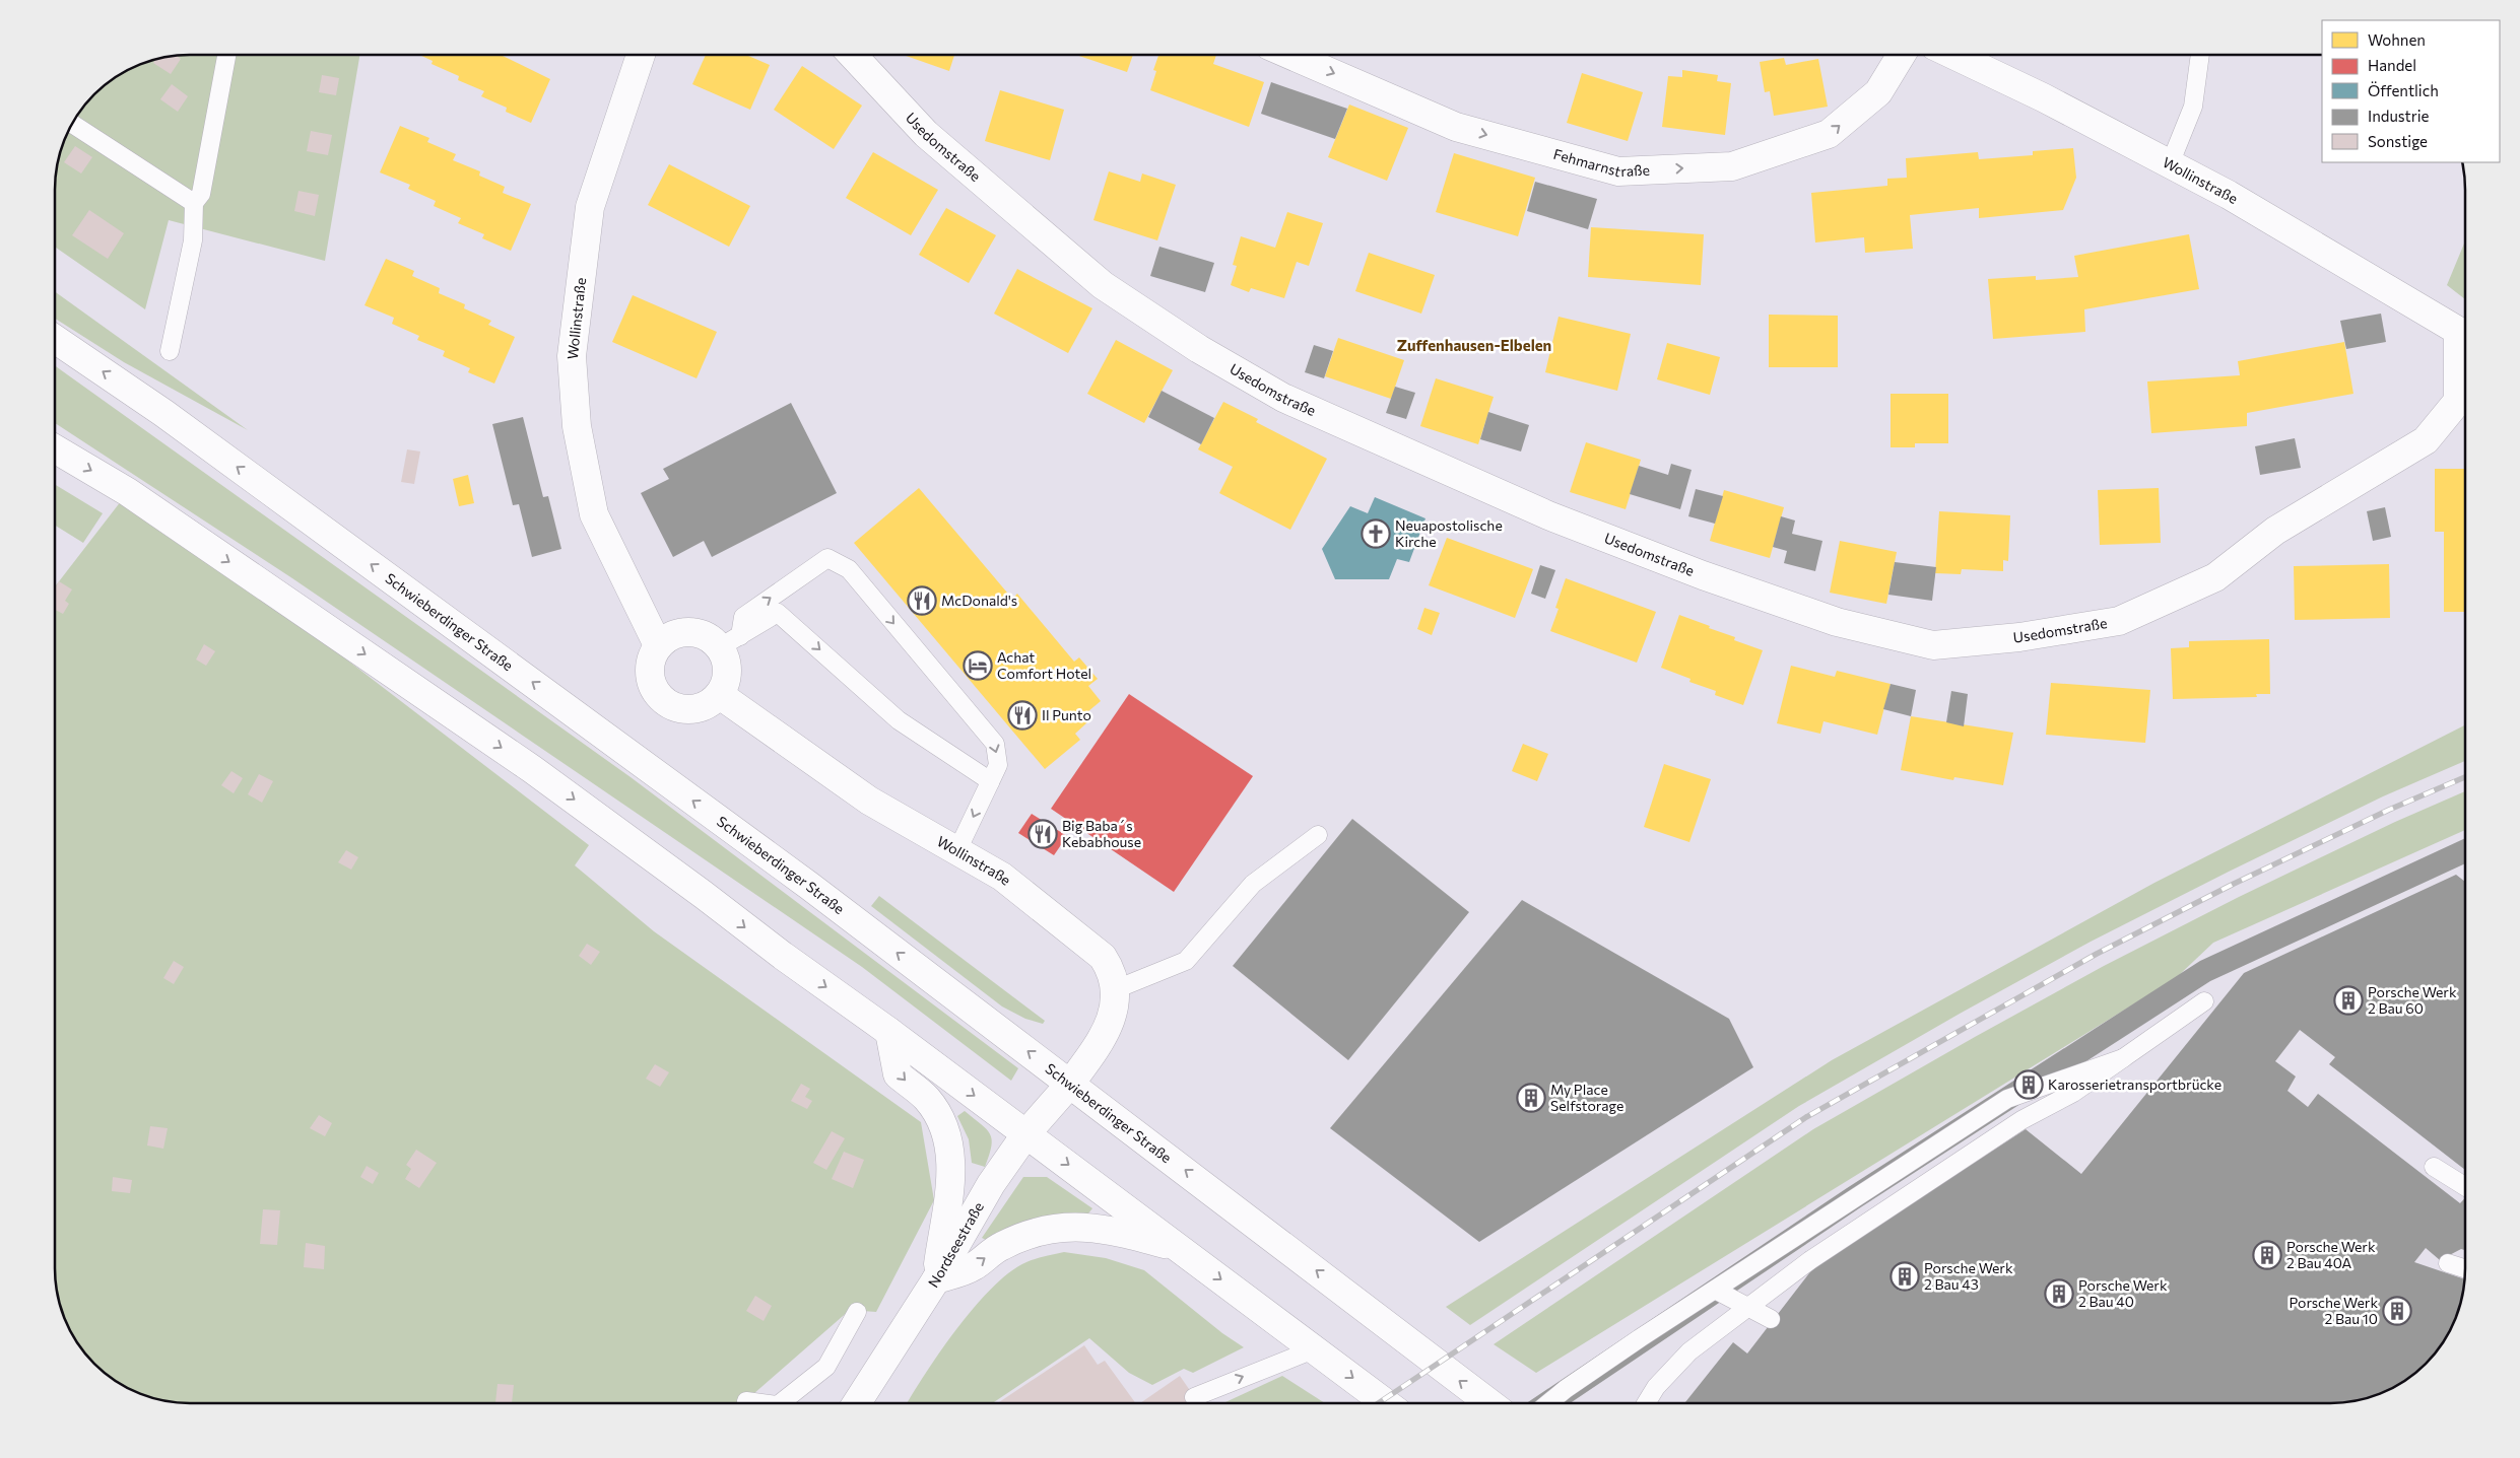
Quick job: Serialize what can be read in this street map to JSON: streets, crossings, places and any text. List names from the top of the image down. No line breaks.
{"streets":{"street":["Usedomstraße","Fehmarnstraße","Wollinstraße","Schwieberdinger Straße","Nordseestraße"]},"crossings":[["Usedomstraße","Wollinstraße"],["Wollinstraße","Schwieberdinger Straße"],["Wollinstraße","Nordseestraße"],["Schwieberdinger Straße","Nordseestraße"]],"one_way":["Fehmarnstraße"],"districts":["Zuffenhausen-Elbelen"],"places":{"church":["Neuapostolische Kirche"],"restaurant":["McDonald's","Il Punto","Big Baba´s Kebabhouse"],"hotel":["Achat Comfort Hotel"],"building":["Porsche Werk 2 Bau 60","Karosserietransportbrücke","My Place Selfstorage","Porsche Werk 2 Bau 40A","Porsche Werk 2 Bau 43","Porsche Werk 2 Bau 40","Porsche Werk 2 Bau 10"]},"legend":["Wohnen","Handel","Öffentlich","Industrie","Sonstige"]}
